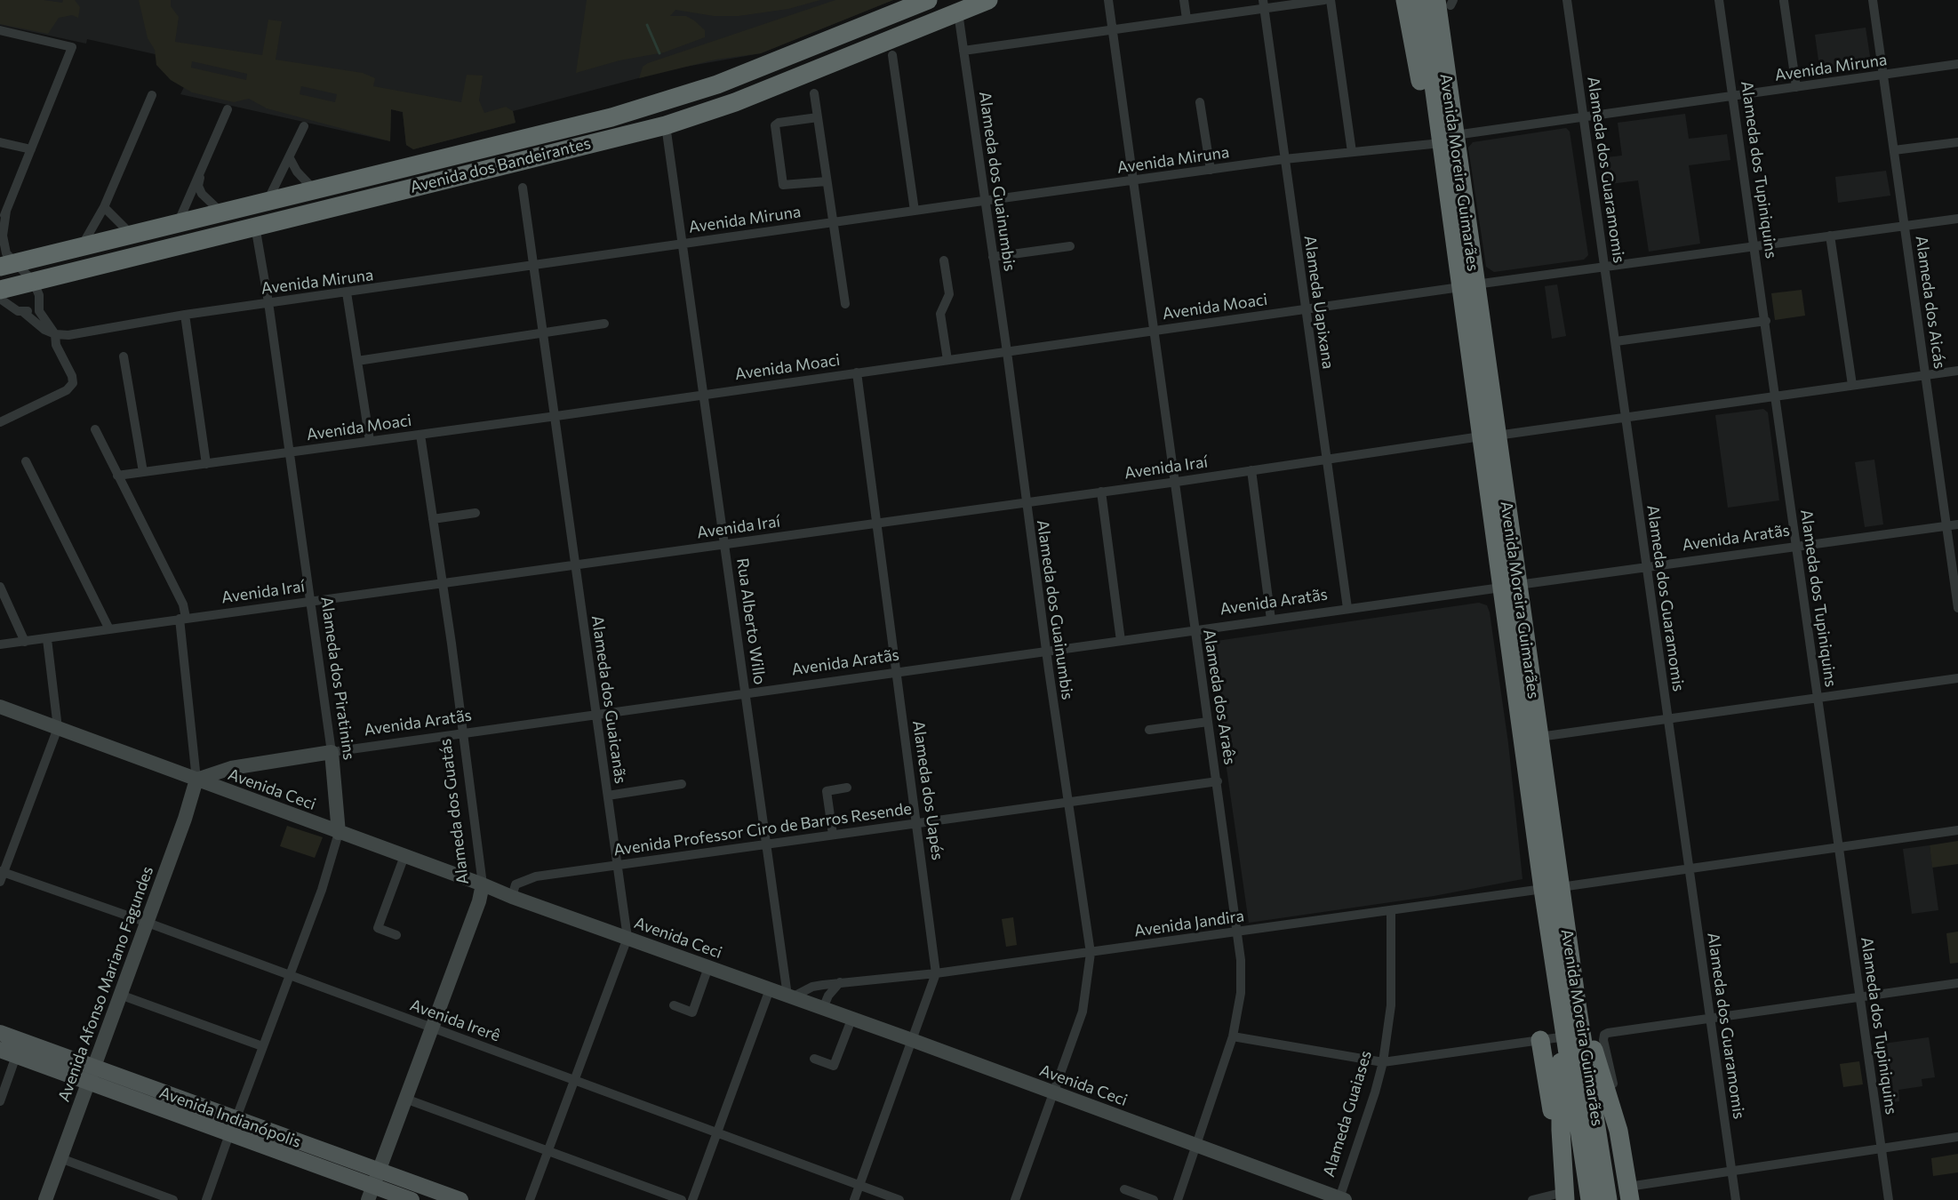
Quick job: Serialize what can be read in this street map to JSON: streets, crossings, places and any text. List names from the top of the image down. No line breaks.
{"streets":{"highway":["Avenida dos Bandeirantes","Avenida Moreira Guimarães"],"main road":["Avenida Indianópolis"],"street":["Avenida Miruna","Alameda dos Guaramomis","Alameda dos Tupiniquins","Alameda dos Guainumbis","Alameda Uapixana","Alameda dos Aicás","Avenida Moaci","Avenida Iraí","Avenida Aratãs","Rua Alberto Willo","Alameda dos Piratinins","Alameda dos Araês","Alameda dos Guaicanãs","Avenida Ceci","Alameda dos Uapés","Alameda dos Guatás","Avenida Professor Ciro de Barros Resende","Avenida Jandira","Avenida Afonso Mariano Fagundes","Avenida Irerê","Alameda Guaiases"]},"crossings":[["Avenida Miruna","Alameda dos Guaramomis"],["Avenida Miruna","Alameda dos Tupiniquins"],["Avenida Miruna","Avenida Moreira Guimarães"],["Avenida Miruna","Alameda dos Guainumbis"],["Avenida Miruna","Alameda Uapixana"],["Avenida Miruna","Alameda dos Aicás"],["Avenida Miruna","Rua Alberto Willo"],["Avenida Miruna","Alameda dos Piratinins"],["Avenida Miruna","Alameda dos Araês"],["Avenida Miruna","Alameda dos Guaicanãs"],["Avenida dos Bandeirantes","Alameda dos Guainumbis"],["Avenida dos Bandeirantes","Rua Alberto Willo"],["Avenida dos Bandeirantes","Alameda dos Piratinins"],["Alameda dos Guaramomis","Avenida Moreira Guimarães"],["Alameda dos Guaramomis","Avenida Moaci"],["Alameda dos Guaramomis","Avenida Iraí"],["Alameda dos Guaramomis","Avenida Aratãs"],["Alameda dos Guaramomis","Avenida Jandira"],["Alameda dos Tupiniquins","Avenida Moaci"],["Alameda dos Tupiniquins","Avenida Iraí"],["Alameda dos Tupiniquins","Avenida Aratãs"],["Alameda dos Tupiniquins","Avenida Jandira"],["Avenida Moreira Guimarães","Avenida Moaci"],["Avenida Moreira Guimarães","Avenida Iraí"],["Avenida Moreira Guimarães","Avenida Aratãs"],["Avenida Moreira Guimarães","Avenida Jandira"],["Alameda dos Guainumbis","Avenida Moaci"],["Alameda dos Guainumbis","Avenida Iraí"],["Alameda dos Guainumbis","Avenida Aratãs"],["Alameda dos Guainumbis","Avenida Ceci"],["Alameda dos Guainumbis","Avenida Professor Ciro de Barros Resende"],["Alameda dos Guainumbis","Avenida Jandira"],["Alameda Uapixana","Avenida Moaci"],["Alameda Uapixana","Avenida Iraí"],["Alameda Uapixana","Avenida Aratãs"],["Alameda dos Aicás","Avenida Moaci"],["Alameda dos Aicás","Avenida Iraí"],["Alameda dos Aicás","Avenida Aratãs"],["Avenida Moaci","Rua Alberto Willo"],["Avenida Moaci","Alameda dos Piratinins"],["Avenida Moaci","Alameda dos Araês"],["Avenida Moaci","Alameda dos Guaicanãs"],["Avenida Moaci","Alameda dos Uapés"],["Avenida Moaci","Alameda dos Guatás"],["Avenida Iraí","Rua Alberto Willo"],["Avenida Iraí","Alameda dos Piratinins"],["Avenida Iraí","Alameda dos Araês"],["Avenida Iraí","Alameda dos Guaicanãs"],["Avenida Iraí","Alameda dos Uapés"],["Avenida Iraí","Alameda dos Guatás"],["Avenida Aratãs","Rua Alberto Willo"],["Avenida Aratãs","Alameda dos Piratinins"],["Avenida Aratãs","Alameda dos Araês"],["Avenida Aratãs","Alameda dos Guaicanãs"],["Avenida Aratãs","Avenida Ceci"],["Avenida Aratãs","Alameda dos Uapés"],["Avenida Aratãs","Alameda dos Guatás"],["Avenida Aratãs","Avenida Afonso Mariano Fagundes"],["Rua Alberto Willo","Avenida Ceci"],["Rua Alberto Willo","Avenida Professor Ciro de Barros Resende"],["Rua Alberto Willo","Avenida Jandira"],["Alameda dos Piratinins","Avenida Ceci"],["Alameda dos Piratinins","Avenida Irerê"],["Alameda dos Piratinins","Avenida Indianópolis"],["Alameda dos Araês","Avenida Ceci"],["Alameda dos Araês","Avenida Professor Ciro de Barros Resende"],["Alameda dos Araês","Avenida Jandira"],["Alameda dos Guaicanãs","Avenida Ceci"],["Alameda dos Guaicanãs","Avenida Professor Ciro de Barros Resende"],["Alameda dos Guaicanãs","Avenida Irerê"],["Avenida Ceci","Alameda dos Uapés"],["Avenida Ceci","Alameda dos Guatás"],["Avenida Ceci","Avenida Professor Ciro de Barros Resende"],["Avenida Ceci","Avenida Jandira"],["Avenida Ceci","Avenida Afonso Mariano Fagundes"],["Avenida Ceci","Alameda Guaiases"],["Alameda dos Uapés","Avenida Professor Ciro de Barros Resende"],["Alameda dos Uapés","Avenida Jandira"],["Alameda dos Uapés","Avenida Irerê"],["Alameda dos Guatás","Avenida Irerê"],["Alameda dos Guatás","Avenida Indianópolis"],["Avenida Jandira","Alameda Guaiases"],["Avenida Afonso Mariano Fagundes","Avenida Irerê"],["Avenida Afonso Mariano Fagundes","Avenida Indianópolis"]]}
